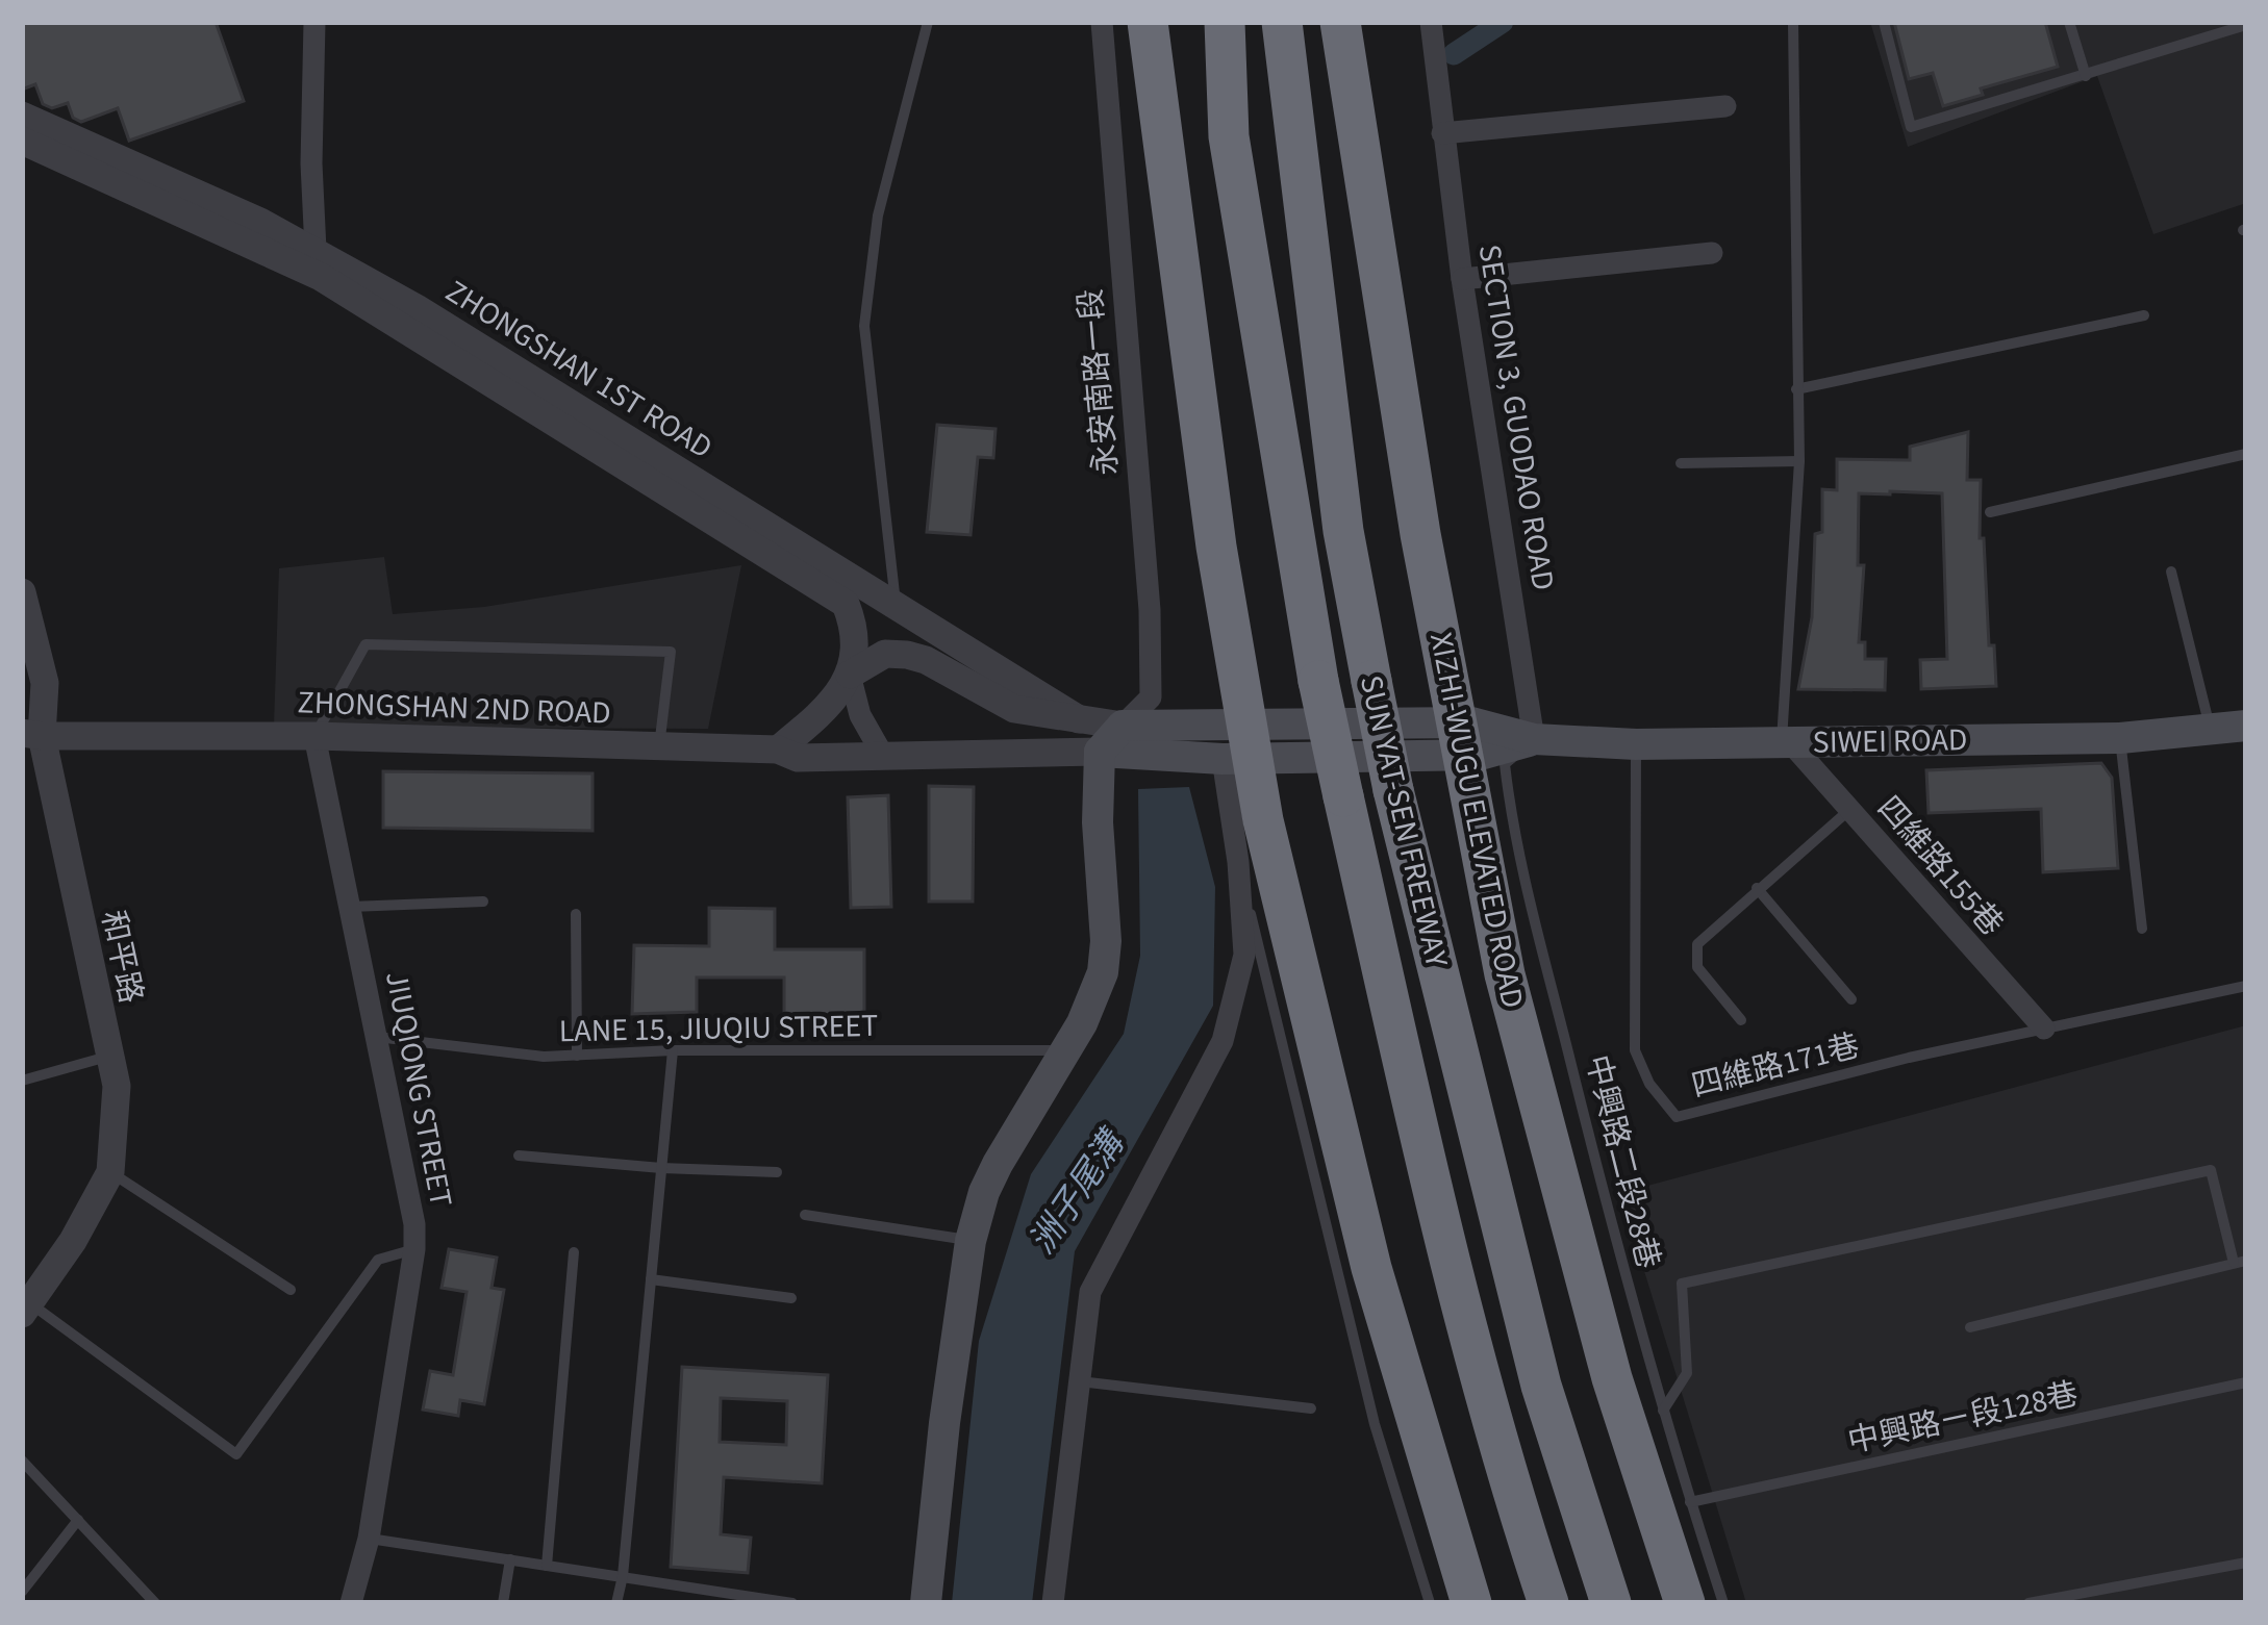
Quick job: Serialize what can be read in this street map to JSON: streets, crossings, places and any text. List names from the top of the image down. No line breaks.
{"streets":{"highway":["XIZHI-WUGU ELEVATED ROAD","SUN YAT-SEN FREEWAY"],"main road":["SIWEI ROAD"],"street":["ZHONGSHAN 1ST ROAD","永安南路一段","SECTION 3, GUODAO ROAD","ZHONGSHAN 2ND ROAD","四維路155巷","和平路","JIUQIONG STREET"],"lane":["LANE 15, JIUQIU STREET","四維路171巷","中興路二段28巷","中興路ㄧ段128巷"]},"crossings":[["ZHONGSHAN 1ST ROAD","永安南路一段"],["ZHONGSHAN 1ST ROAD","SIWEI ROAD"],["永安南路一段","SIWEI ROAD"],["SECTION 3, GUODAO ROAD","SIWEI ROAD"],["SECTION 3, GUODAO ROAD","中興路二段28巷"],["ZHONGSHAN 2ND ROAD","SIWEI ROAD"],["ZHONGSHAN 2ND ROAD","和平路"],["ZHONGSHAN 2ND ROAD","JIUQIONG STREET"],["SIWEI ROAD","四維路155巷"],["SIWEI ROAD","四維路171巷"],["SIWEI ROAD","中興路二段28巷"],["四維路155巷","四維路171巷"],["LANE 15, JIUQIU STREET","JIUQIONG STREET"],["中興路二段28巷","中興路ㄧ段128巷"]],"water":["洲子尾溝"]}
